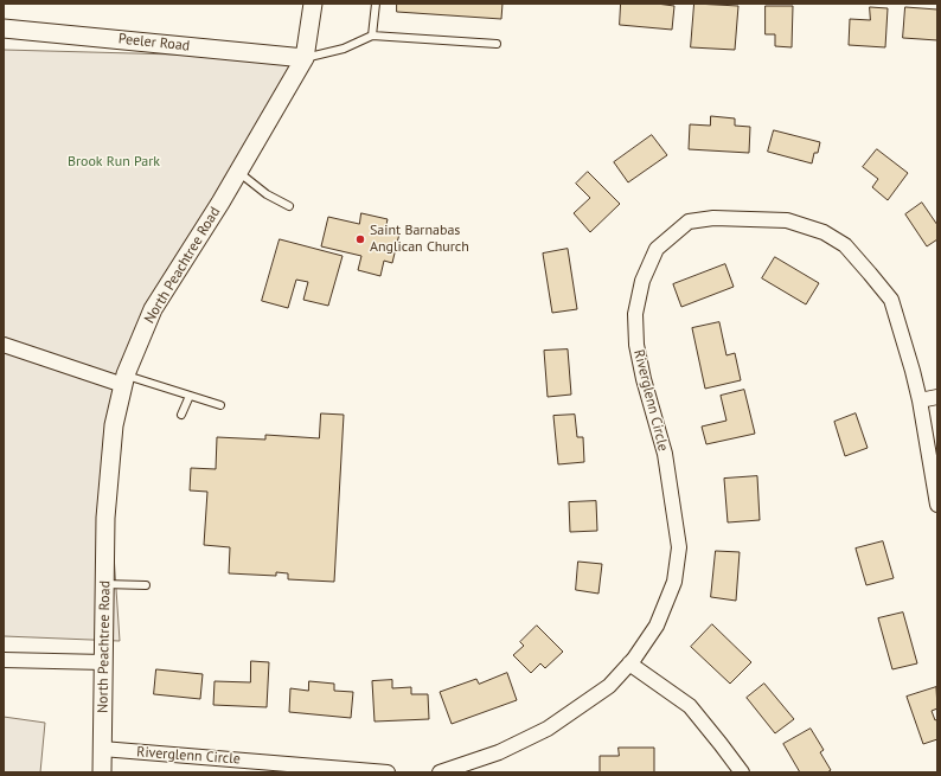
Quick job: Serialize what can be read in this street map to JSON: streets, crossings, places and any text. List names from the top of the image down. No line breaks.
{"streets":{"street":["Peeler Road","North Peachtree Road","Riverglenn Circle"]},"crossings":[["Peeler Road","North Peachtree Road"],["North Peachtree Road","Riverglenn Circle"]],"parks":["Brook Run Park"],"places":["Saint Barnabas Anglican Church"]}
